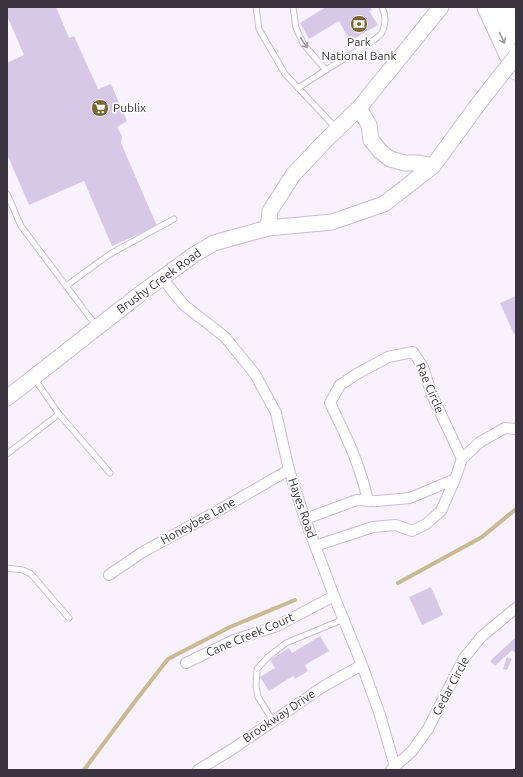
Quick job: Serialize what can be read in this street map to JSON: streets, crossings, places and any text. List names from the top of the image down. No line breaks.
{"streets":{"street":["Brushy Creek Road","Rae Circle","Hayes Road","Honeybee Lane","Cane Creek Court","Cedar Circle","Brookway Drive"]},"crossings":[["Brushy Creek Road","Hayes Road"],["Hayes Road","Honeybee Lane"],["Hayes Road","Cane Creek Court"],["Hayes Road","Cedar Circle"],["Hayes Road","Brookway Drive"]],"places":{"bank":["Park National Bank"],"supermarket":["Publix"]}}
